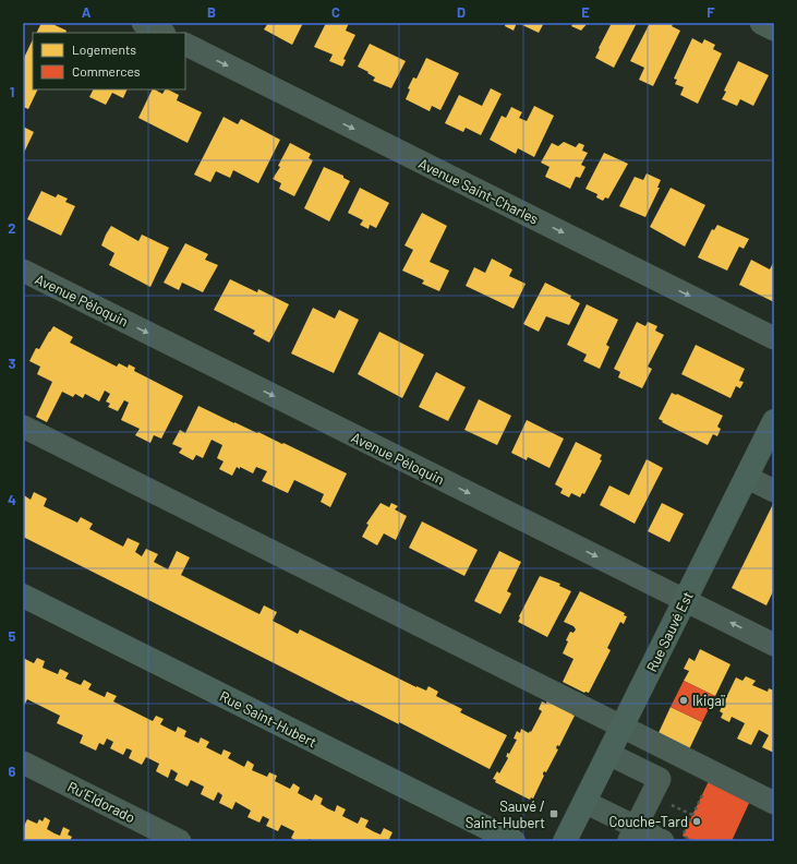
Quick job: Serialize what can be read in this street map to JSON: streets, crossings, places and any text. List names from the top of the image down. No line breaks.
{"streets":{"main road":["Rue Sauvé Est","Rue Saint-Hubert"],"street":["Avenue Saint-Charles","Avenue Péloquin","Ru’Eldorado"]},"crossings":[["Avenue Péloquin","Rue Sauvé Est"]],"one_way":["Avenue Saint-Charles"],"places":{"other":["Ikigaï","Couche-Tard"],"transit":["Sauvé / Saint-Hubert"]},"legend":["Logements","Commerces"],"grid":{"columns":["A","B","C","D","E","F"],"rows":["1","2","3","4","5","6"]}}
